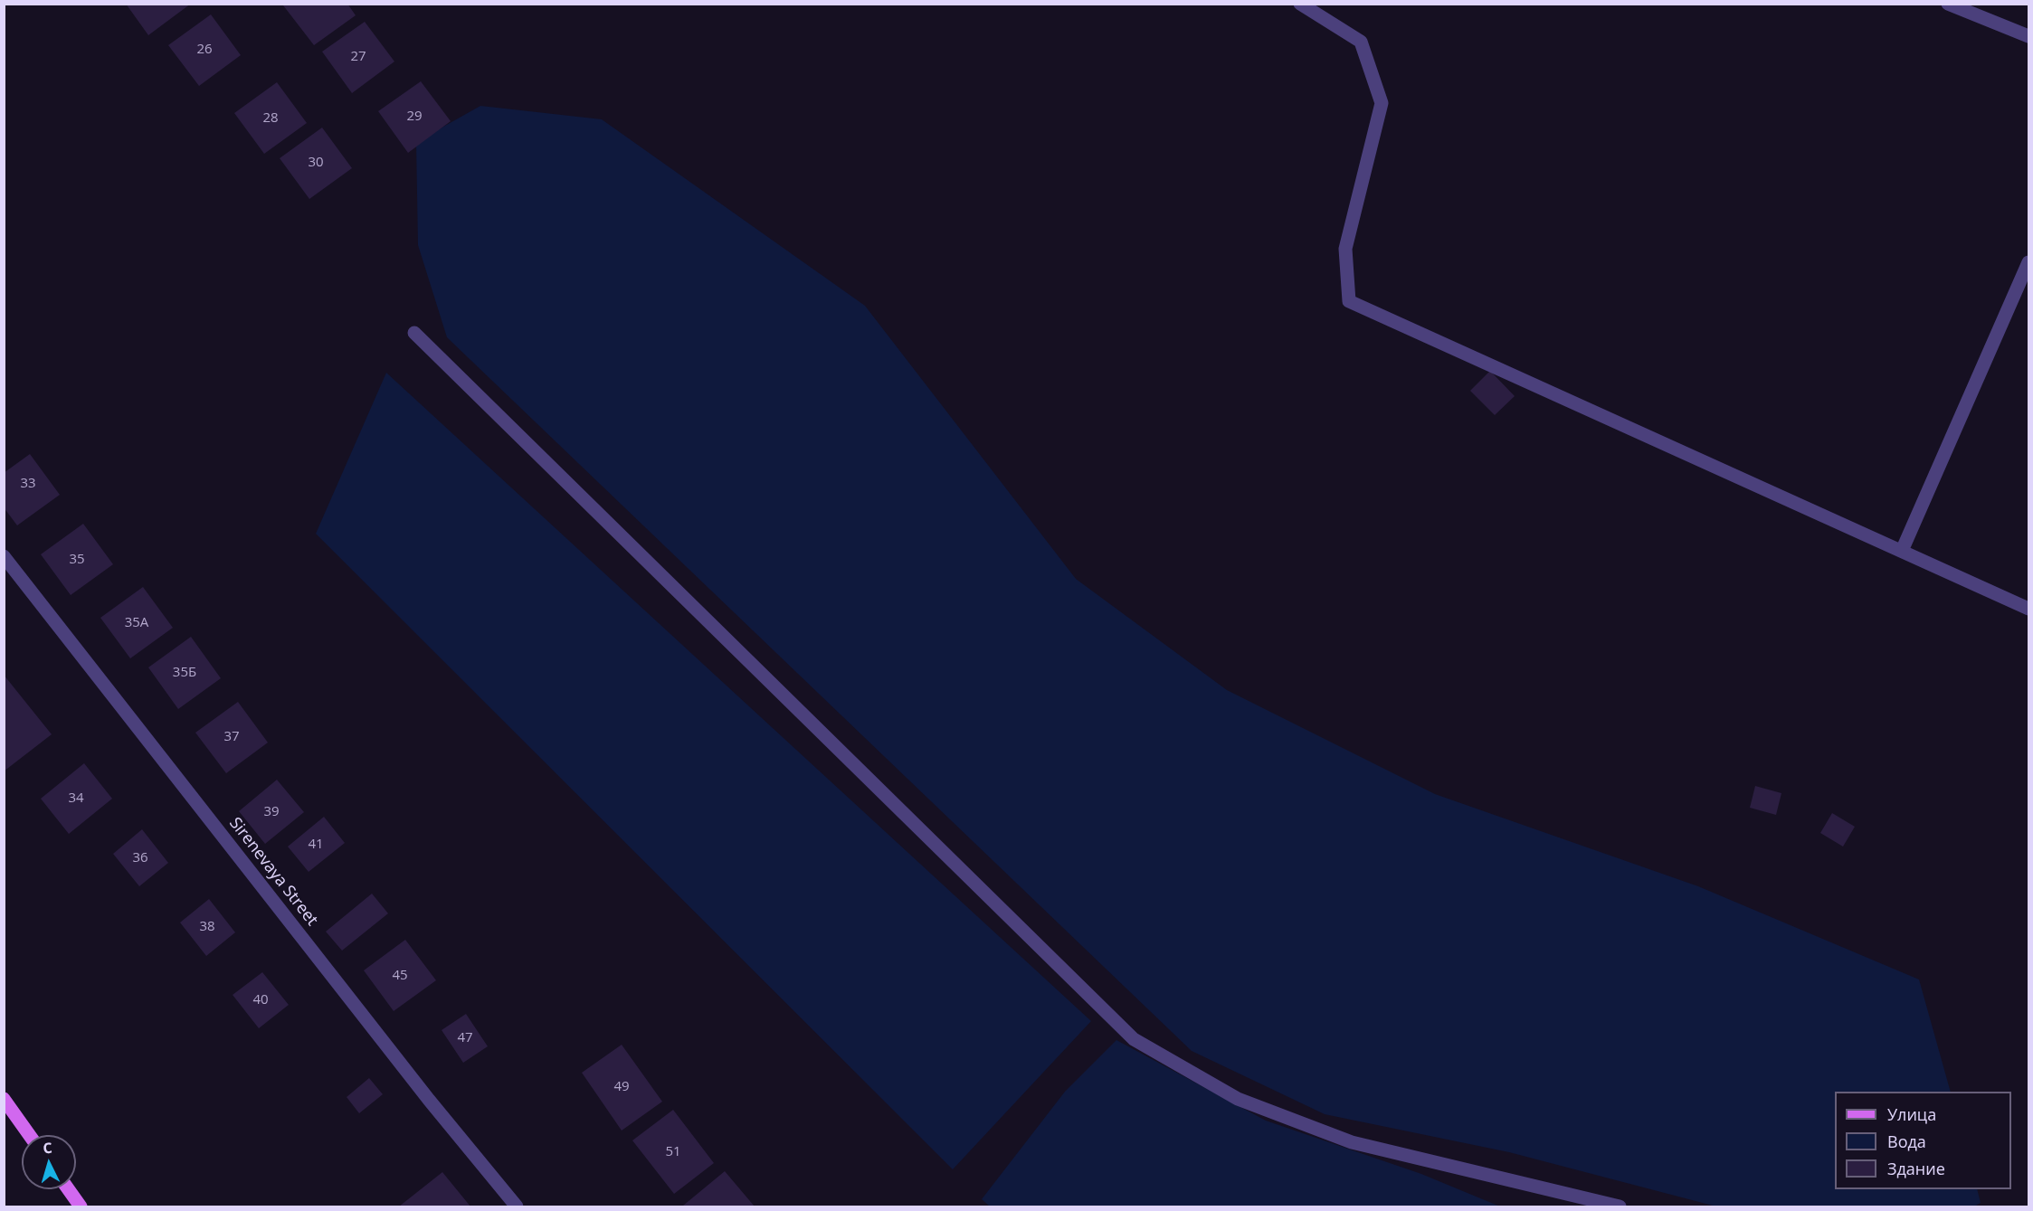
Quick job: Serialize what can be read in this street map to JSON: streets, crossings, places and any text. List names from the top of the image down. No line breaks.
{"streets":{"street":["Sirenevaya Street"]},"house_numbers":["26","27","29","28","30","33","35","35А","35Б","37","34","39","41","36","38","45","40","47","49","51"],"legend":["Улица","Вода","Здание"],"north":"top"}
